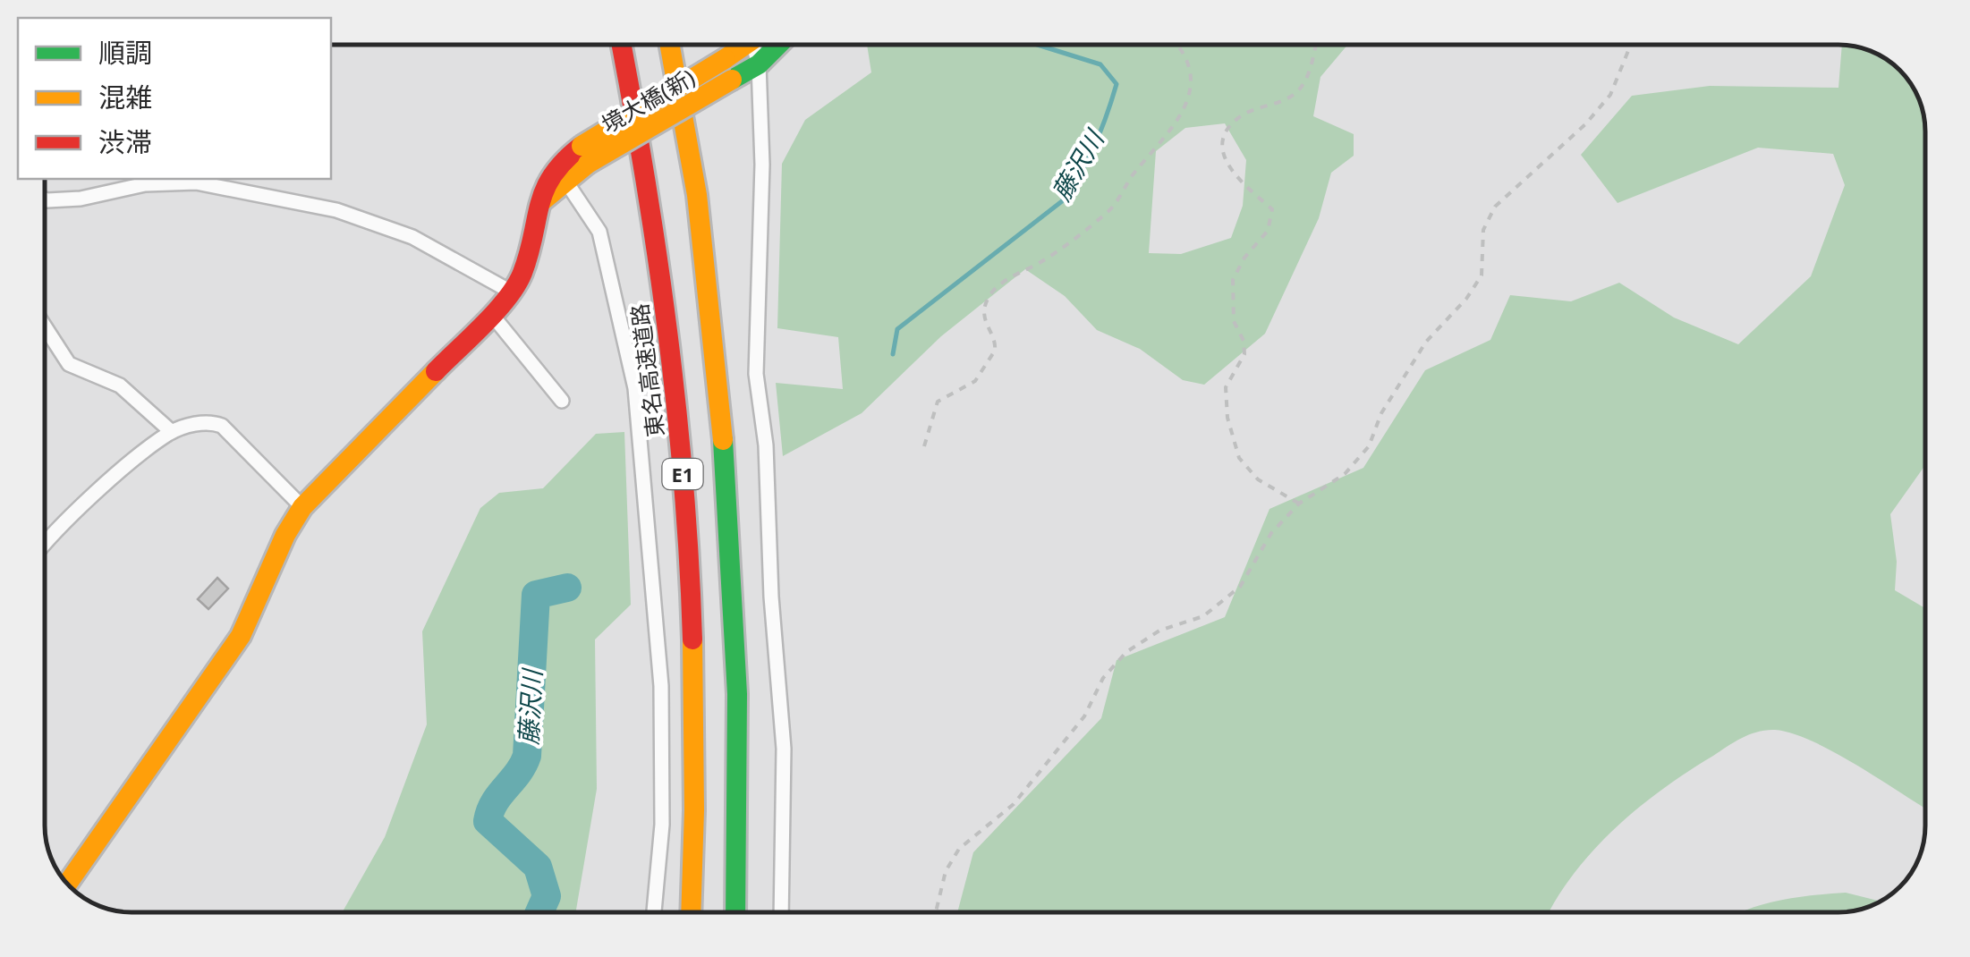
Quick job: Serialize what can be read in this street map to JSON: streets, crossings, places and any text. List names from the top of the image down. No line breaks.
{"streets":{"main road":["境大橋(新)","東名高速道路","E1"]},"water":["藤沢川"],"legend":["順調","混雑","渋滞"]}
